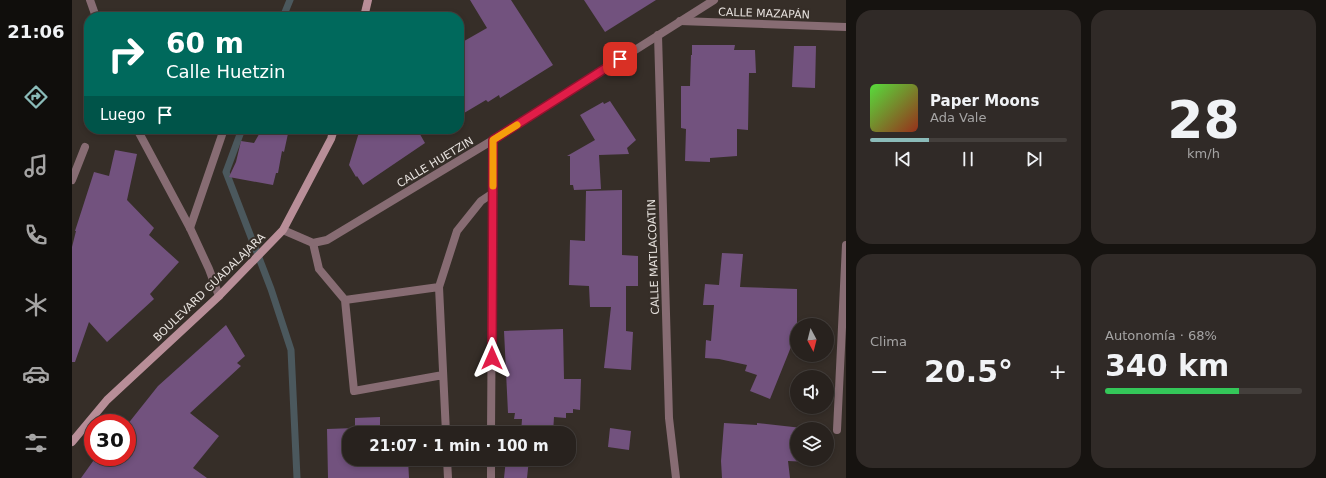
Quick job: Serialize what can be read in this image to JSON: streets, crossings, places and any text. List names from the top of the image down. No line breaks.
{"streets":{"main road":["BOULEVARD GUADALAJARA"],"street":["CALLE MAZAPÁN","CALLE HUETZIN","CALLE MATLACOATIN"]},"crossings":[["CALLE MAZAPÁN","CALLE HUETZIN"],["CALLE HUETZIN","CALLE MATLACOATIN"]],"north":"bottom","page":{"tabs":"21:06","tile":[["28","km/h"],"Clima",["Autonomía · 68%","340 km"]],"turn":["60 m","Calle Huetzin"],"song":["Paper Moons","Ada Vale"],"then":"Luego","heat":["−","20.5°","+"],"limit":"30","trip":"21:07 · 1 min · 100 m"}}
